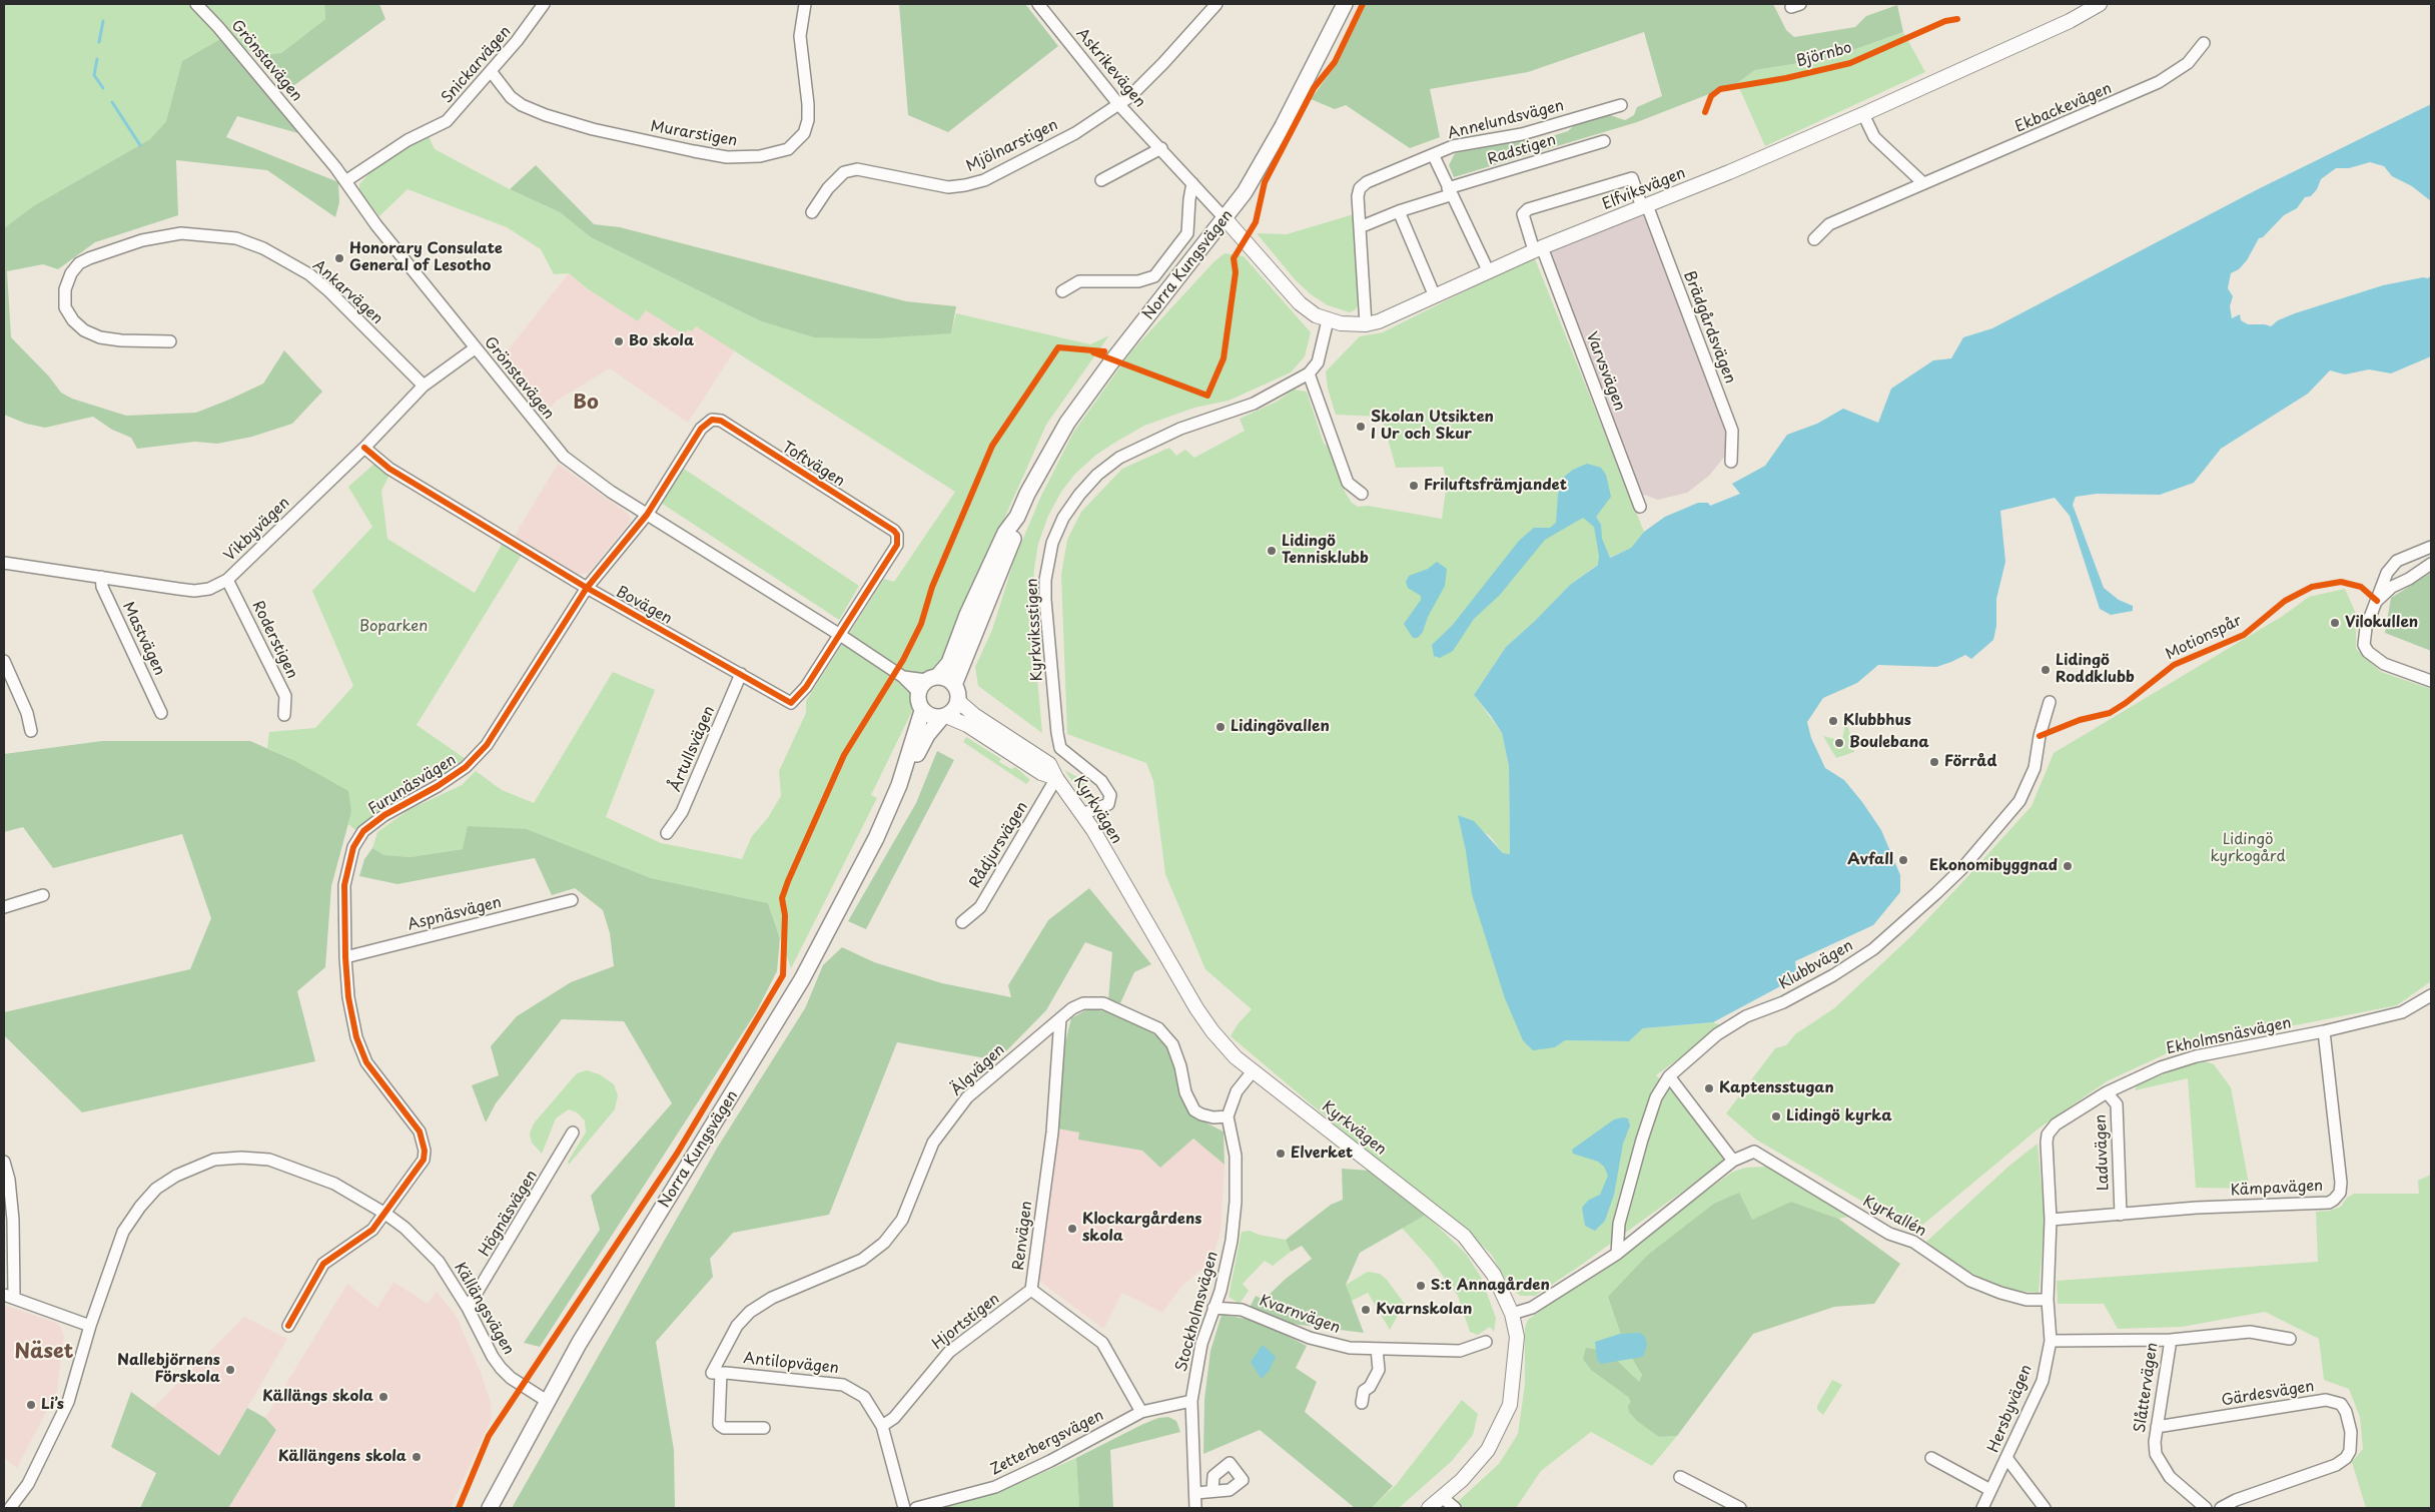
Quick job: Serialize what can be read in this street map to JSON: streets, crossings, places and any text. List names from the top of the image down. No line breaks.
{"streets":{"main road":["Norra Kungsvägen"],"street":["Grönstavägen","Snickarvägen","Askrikevägen","Ekbackevägen","Annelundsvägen","Murarstigen","Mjölnarstigen","Radstigen","Elfviksvägen","Ankarvägen","Brädgårdsvägen","Varvsvägen","Toftvägen","Vikbyvägen","Bovägen","Kyrkviksstigen","Mastvägen","Roderstigen","Årtullsvägen","Furunäsvägen","Kyrkvägen","Rådjursvägen","Aspnäsvägen","Klubbvägen","Ekholmsnäsvägen","Älgvägen","Laduvägen","Kämpavägen","Högnäsvägen","Kyrkallén","Renvägen","Källängsvägen","Stockholmsvägen","Kvarnvägen","Hjortstigen","Antilopvägen","Slåttervägen","Gärdesvägen","Hersbyvägen","Zetterbergsvägen"],"cycle path":["Björnbo","Motionspår"]},"crossings":[["Grönstavägen","Snickarvägen"],["Grönstavägen","Norra Kungsvägen"],["Grönstavägen","Toftvägen"],["Grönstavägen","Vikbyvägen"],["Grönstavägen","Bovägen"],["Grönstavägen","Furunäsvägen"],["Grönstavägen","Kyrkvägen"],["Snickarvägen","Murarstigen"],["Askrikevägen","Mjölnarstigen"],["Askrikevägen","Elfviksvägen"],["Askrikevägen","Norra Kungsvägen"],["Annelundsvägen","Radstigen"],["Annelundsvägen","Elfviksvägen"],["Elfviksvägen","Norra Kungsvägen"],["Elfviksvägen","Brädgårdsvägen"],["Elfviksvägen","Varvsvägen"],["Norra Kungsvägen","Kyrkvägen"],["Norra Kungsvägen","Källängsvägen"],["Ankarvägen","Vikbyvägen"],["Brädgårdsvägen","Varvsvägen"],["Toftvägen","Bovägen"],["Toftvägen","Furunäsvägen"],["Vikbyvägen","Bovägen"],["Vikbyvägen","Mastvägen"],["Vikbyvägen","Roderstigen"],["Bovägen","Årtullsvägen"],["Bovägen","Furunäsvägen"],["Kyrkviksstigen","Kyrkvägen"],["Furunäsvägen","Aspnäsvägen"],["Furunäsvägen","Källängsvägen"],["Kyrkvägen","Rådjursvägen"],["Kyrkvägen","Kyrkallén"],["Kyrkvägen","Stockholmsvägen"],["Klubbvägen","Kyrkallén"],["Ekholmsnäsvägen","Laduvägen"],["Ekholmsnäsvägen","Kämpavägen"],["Ekholmsnäsvägen","Hersbyvägen"],["Älgvägen","Renvägen"],["Älgvägen","Stockholmsvägen"],["Älgvägen","Antilopvägen"],["Laduvägen","Kämpavägen"],["Högnäsvägen","Källängsvägen"],["Kyrkallén","Hersbyvägen"],["Renvägen","Hjortstigen"],["Renvägen","Zetterbergsvägen"],["Stockholmsvägen","Kvarnvägen"],["Stockholmsvägen","Zetterbergsvägen"],["Hjortstigen","Antilopvägen"],["Slåttervägen","Gärdesvägen"],["Slåttervägen","Hersbyvägen"]],"districts":["Bo","Näset"],"parks":["Boparken","Lidingö kyrkogård"],"places":["Honorary Consulate General of Lesotho","Bo skola","Skolan Utsikten I Ur och Skur","Friluftsfrämjandet","Lidingö Tennisklubb","Vilokullen","Lidingö Roddklubb","Klubbhus","Lidingövallen","Boulebana","Förråd","Avfall","Ekonomibyggnad","Kaptensstugan","Lidingö kyrka","Elverket","Klockargårdens skola","S:t Annagården","Kvarnskolan","Nallebjörnens Förskola","Källängs skola","Li’s","Källängens skola"]}
